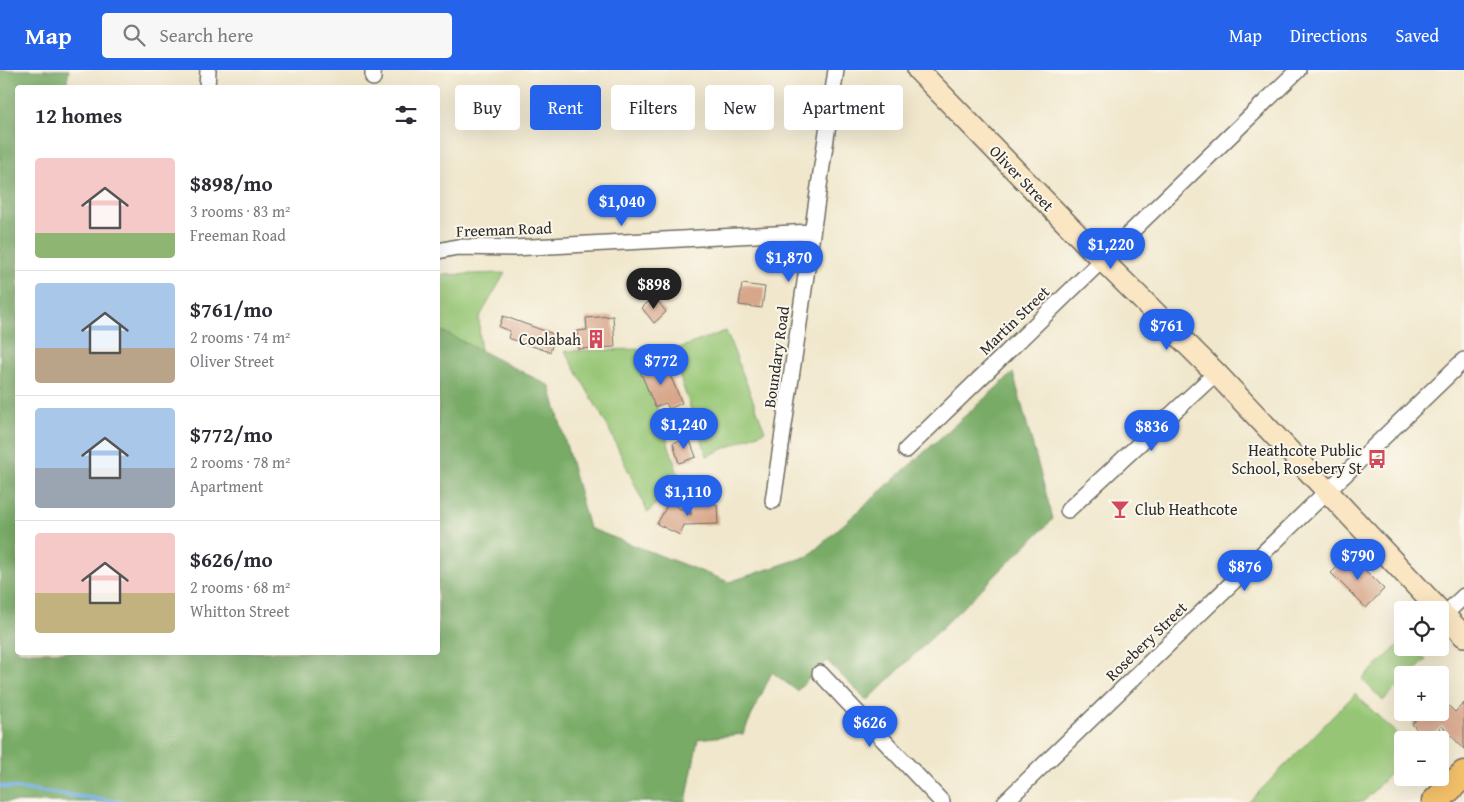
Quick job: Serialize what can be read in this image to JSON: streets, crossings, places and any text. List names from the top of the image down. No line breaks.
{"streets":{"street":["Oliver Street","Freeman Road","Martin Street","Boundary Road","Rosebery Street"]},"crossings":[["Oliver Street","Martin Street"],["Oliver Street","Rosebery Street"],["Freeman Road","Boundary Road"]],"places":{"building":["Coolabah"],"bus stop":["Heathcote Public School, Rosebery St"],"bar":["Club Heathcote"]},"page":{"header":"Map","search":"Search here","nav":["Map","Directions","Saved"],"chip":["Buy","Rent","Filters","New","Apartment"],"heading":"12 homes","list":[{"name":"$898/mo","note":"3 rooms · 83 m² · Freeman Road"},{"name":"$761/mo","note":"2 rooms · 74 m² · Oliver Street"},{"name":"$772/mo","note":"2 rooms · 78 m² · Apartment"},{"name":"$626/mo","note":"2 rooms · 68 m² · Whitton Street"}],"price":["$1,040","$1,220","$1,870","$898","$761","$772","$1,240","$836","$1,110","$790","$876","$626"],"map_buttons":["+","−"]}}
